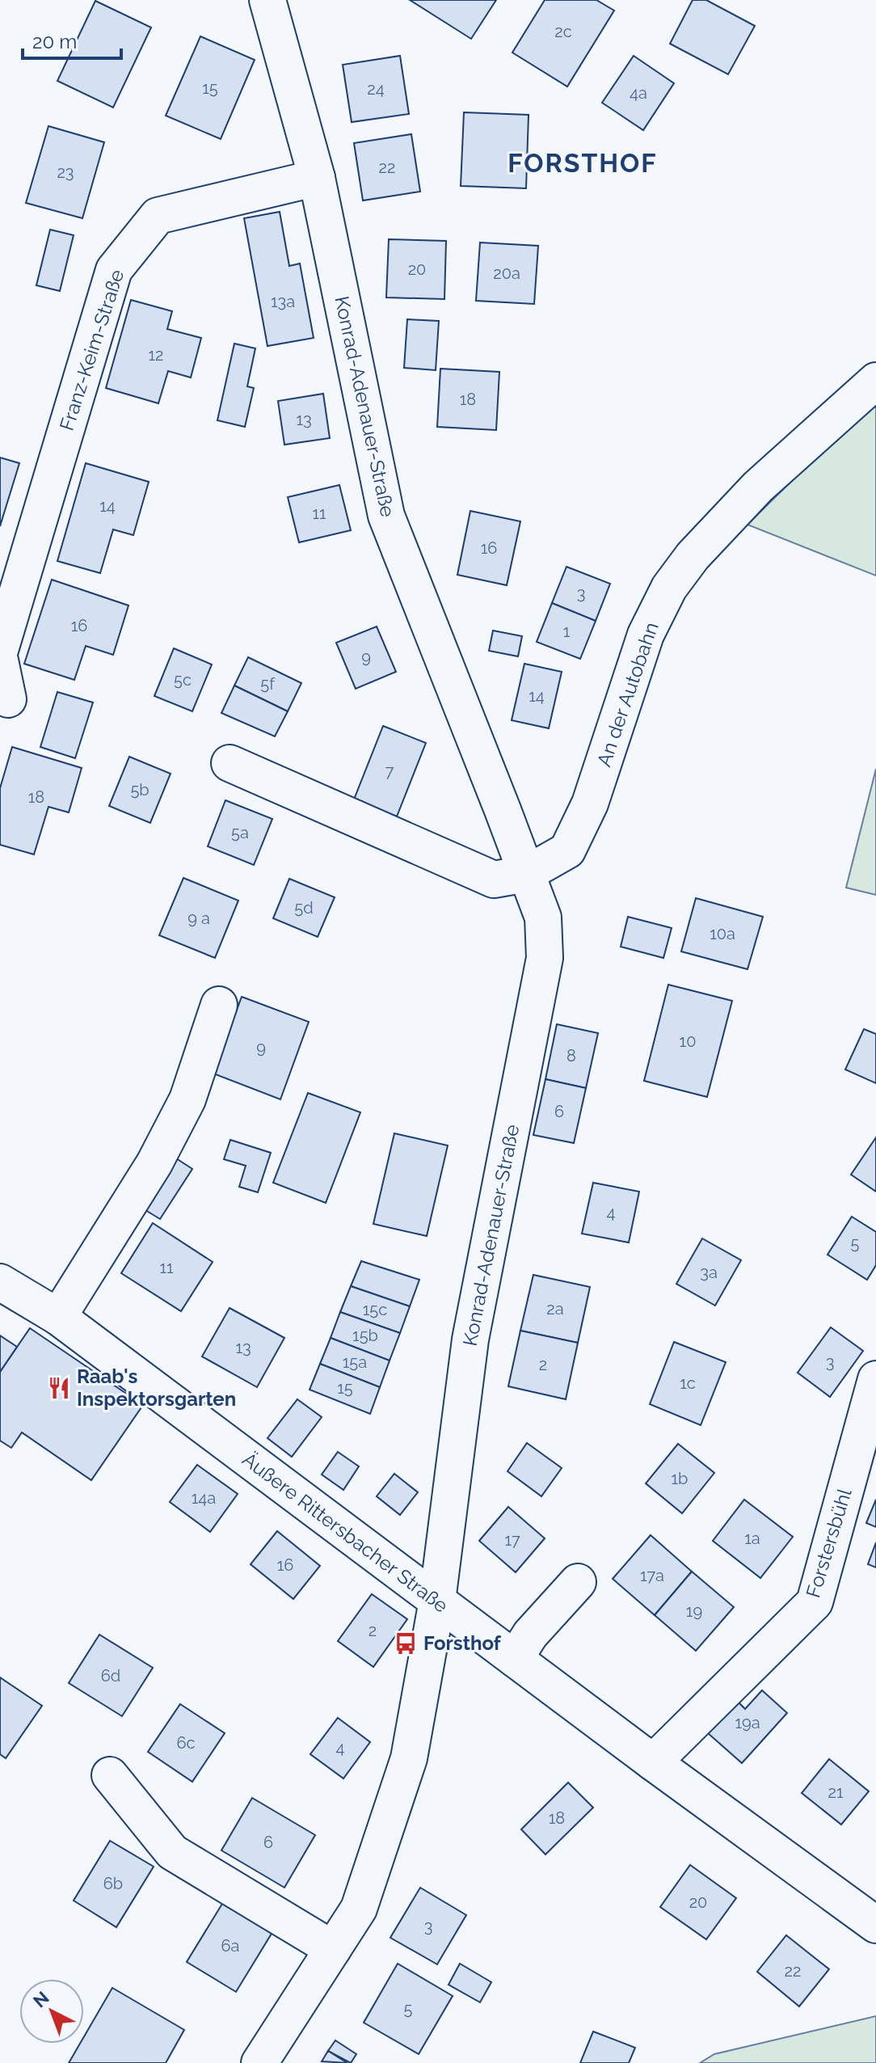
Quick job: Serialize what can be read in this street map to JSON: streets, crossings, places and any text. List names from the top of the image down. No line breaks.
{"streets":{"street":["Franz-Keim-Straße","Konrad-Adenauer-Straße","An der Autobahn","Äußere Rittersbacher Straße","Forstersbühl"]},"crossings":[["Franz-Keim-Straße","Konrad-Adenauer-Straße"],["Konrad-Adenauer-Straße","An der Autobahn"],["Konrad-Adenauer-Straße","Äußere Rittersbacher Straße"],["Äußere Rittersbacher Straße","Forstersbühl"]],"districts":["FORSTHOF"],"places":{"restaurant":["Raab's Inspektorsgarten"],"bus stop":["Forsthof"]},"house_numbers":["2c","15","24","4a","22","23","20","20a","13a","12","18","13","14","11","16","3","16","1","9","5c","5f","14","7","5b","18","5a","5d","9 a","10a","10","9","8","6","4","5","11","3a","2a","15c","15b","13","15a","3","2","1c","15","1b","14a","1a","17","16","17a","19","2","6d","19a","6c","4","21","18","6","6b","20","3","6a","22","5"],"scale_bar":"20 m","north":"top left"}
